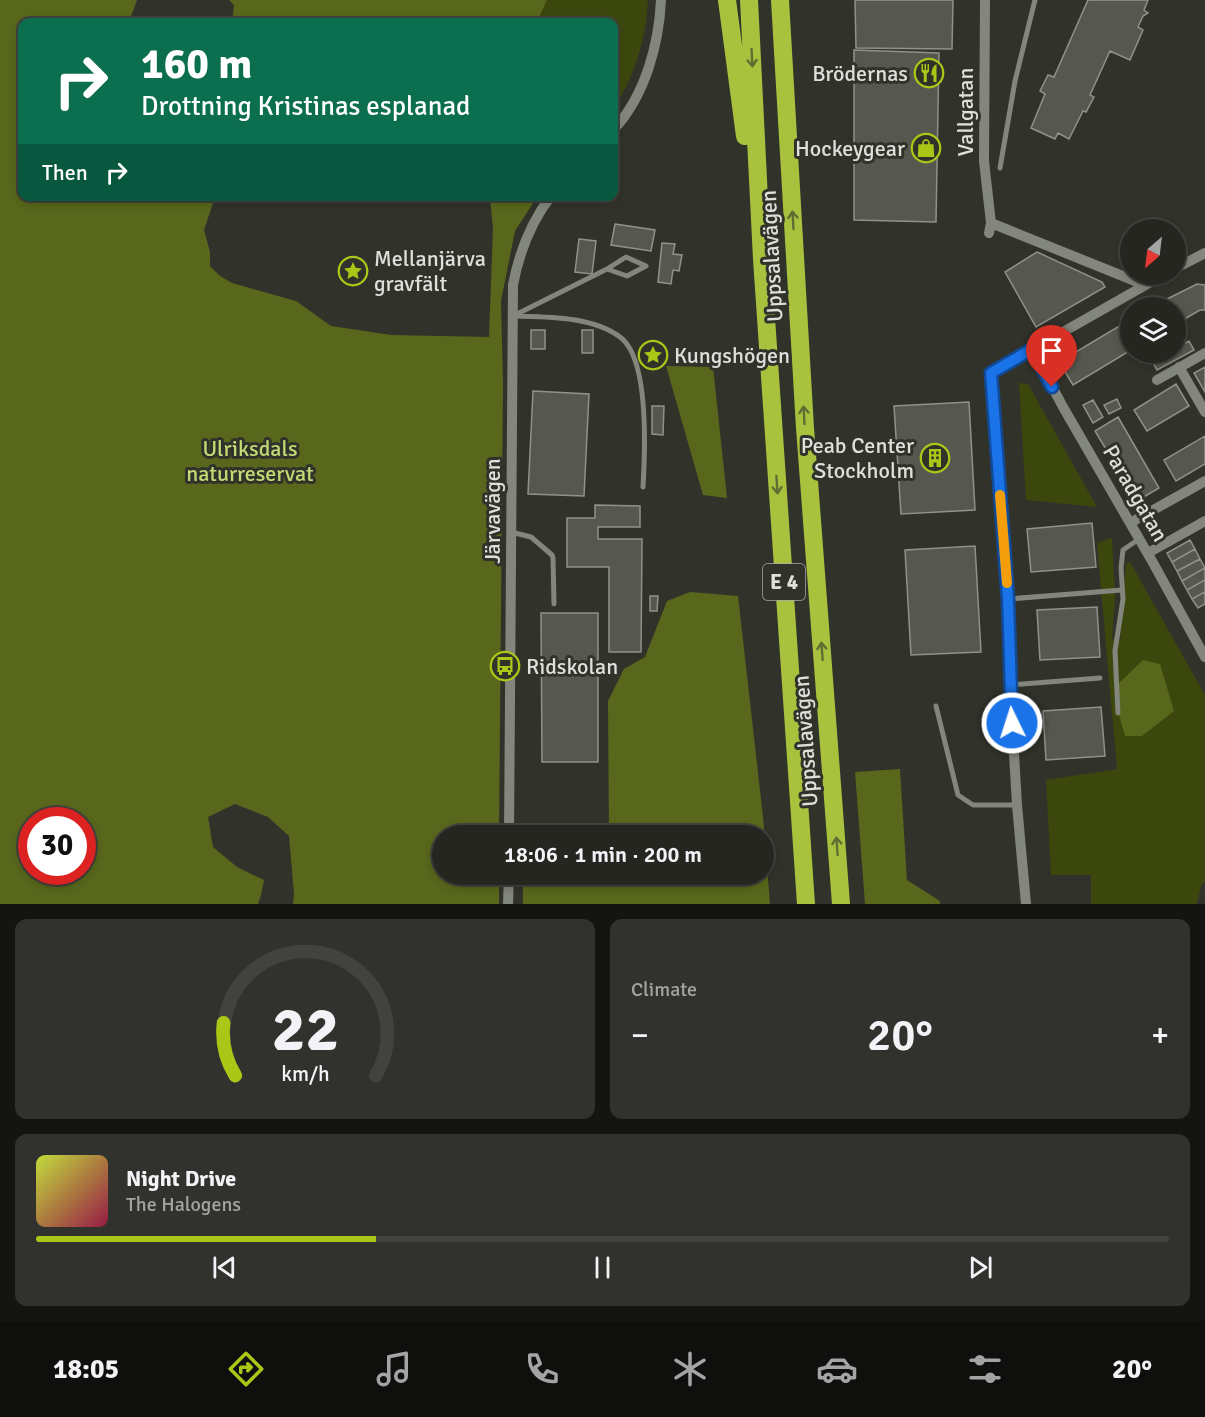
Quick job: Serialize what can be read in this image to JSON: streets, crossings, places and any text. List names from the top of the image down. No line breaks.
{"streets":{"highway":["Uppsalavägen","E 4"],"street":["Vallgatan","Paradgatan","Järvavägen"]},"crossings":[["Uppsalavägen","E 4"]],"parks":["Ulriksdals naturreservat"],"places":{"restaurant":["Brödernas"],"shop":["Hockeygear"],"place":["Mellanjärva gravfält","Kungshögen"],"building":["Peab Center Stockholm"],"bus stop":["Ridskolan"]},"north":"bottom left","page":{"turn":["160 m","Drottning Kristinas esplanad"],"then":"Then","limit":"30","trip":"18:06 · 1 min · 200 m","tile":"Climate","heat":["−","20°","+"],"song":["Night Drive","The Halogens"],"tabs":["18:05","20°"],"gauge":["22","km/h"]}}
